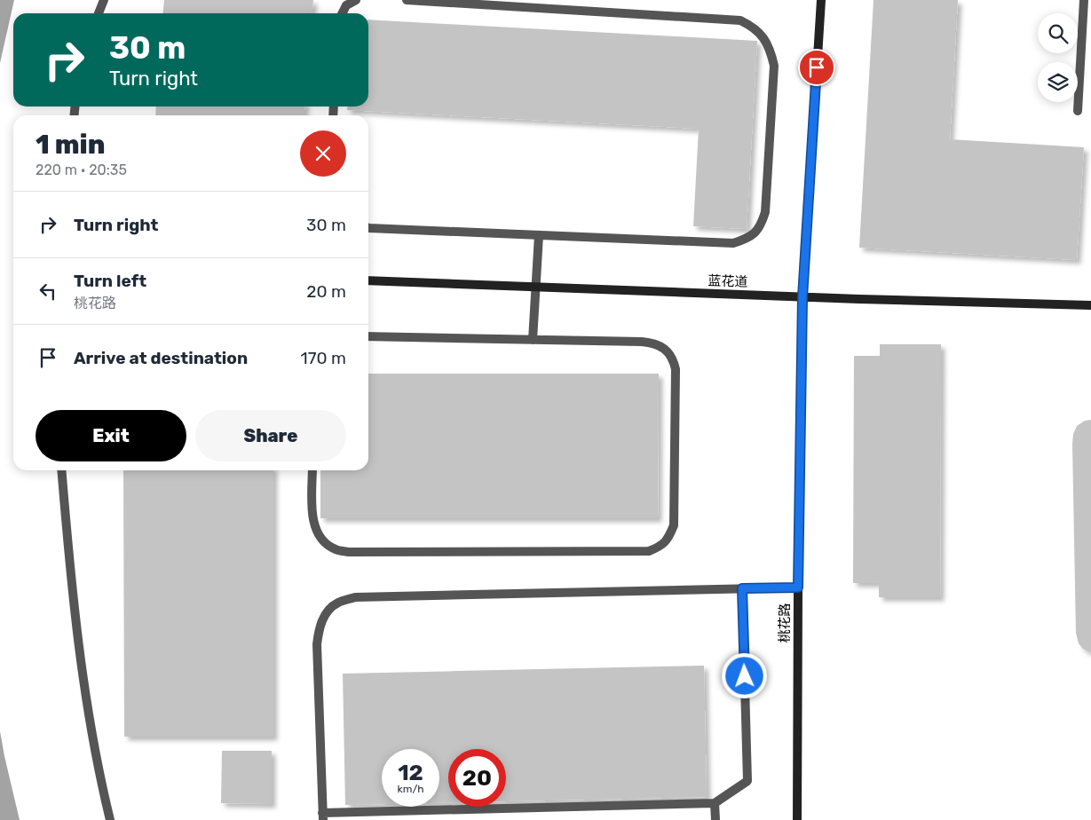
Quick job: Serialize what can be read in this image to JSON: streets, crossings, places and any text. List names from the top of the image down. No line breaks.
{"streets":{"main road":["蓝花道","桃花路"]},"crossings":[["蓝花道","桃花路"]],"page":{"turn":["30 m","Turn right"],"heading":["1 min","220 m · 20:35"],"list":[{"name":"Turn right","value":"30 m"},{"name":"Turn left","note":"桃花路","value":"20 m"},{"name":"Arrive at destination","value":"170 m"}],"buttons":["Exit","Share"],"speed":"12 km/h","limit":"20"}}
